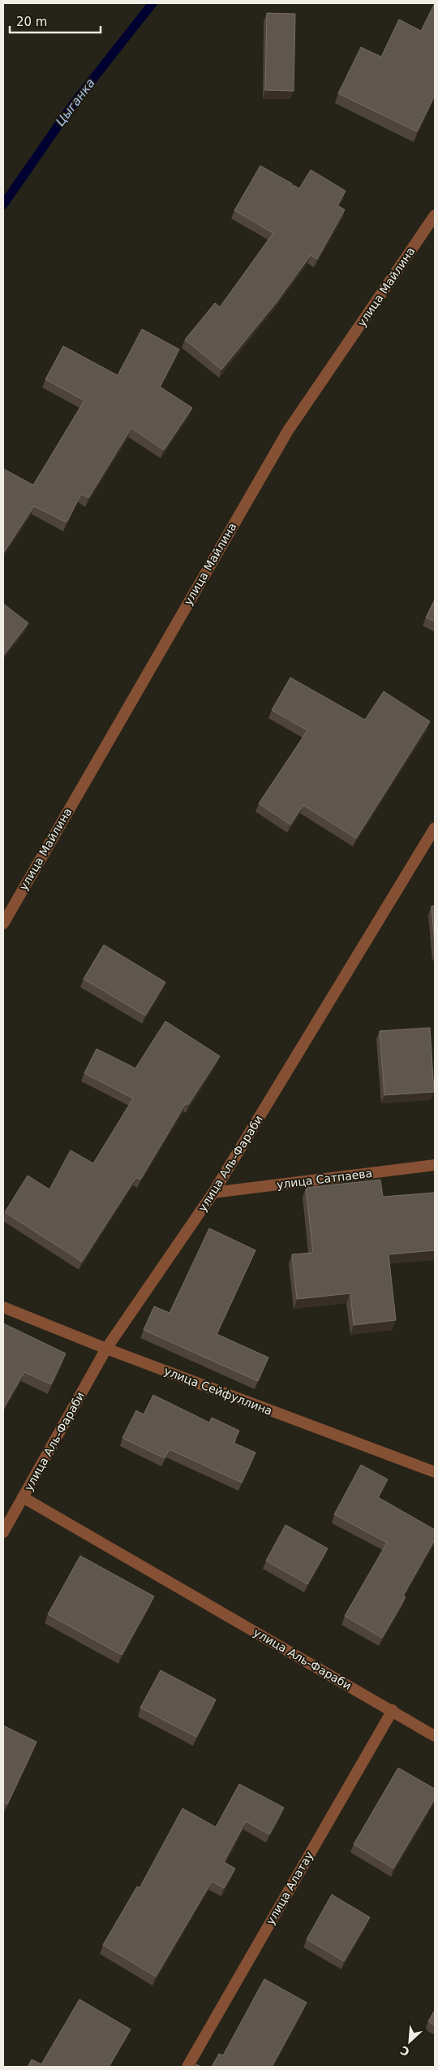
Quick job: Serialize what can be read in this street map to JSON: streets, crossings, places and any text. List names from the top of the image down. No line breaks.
{"streets":{"street":["улица Майлина","улица Аль-Фараби","улица Сатпаева","улица Сейфуллина","улица Алатау"]},"crossings":[["улица Аль-Фараби","улица Сатпаева"],["улица Аль-Фараби","улица Сейфуллина"],["улица Аль-Фараби","улица Алатау"]],"water":["Цыганка"],"scale_bar":"20 m","north":"bottom left"}
